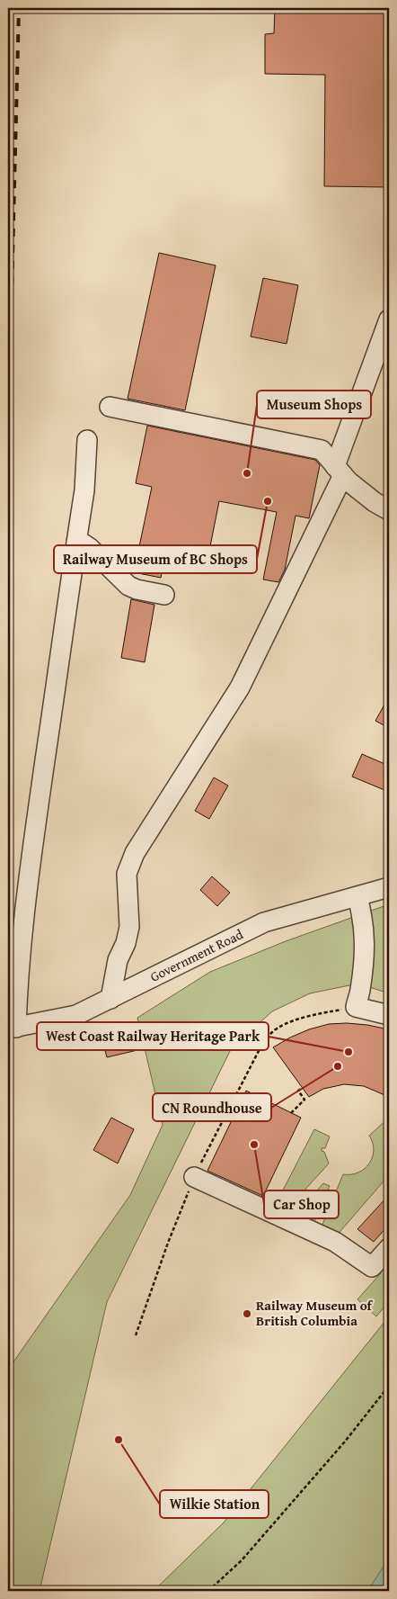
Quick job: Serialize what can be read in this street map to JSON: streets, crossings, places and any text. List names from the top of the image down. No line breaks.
{"streets":{"street":["Government Road"]},"places":["Museum Shops","Railway Museum of BC Shops","West Coast Railway Heritage Park","CN Roundhouse","Car Shop","Railway Museum of British Columbia","Wilkie Station"]}
